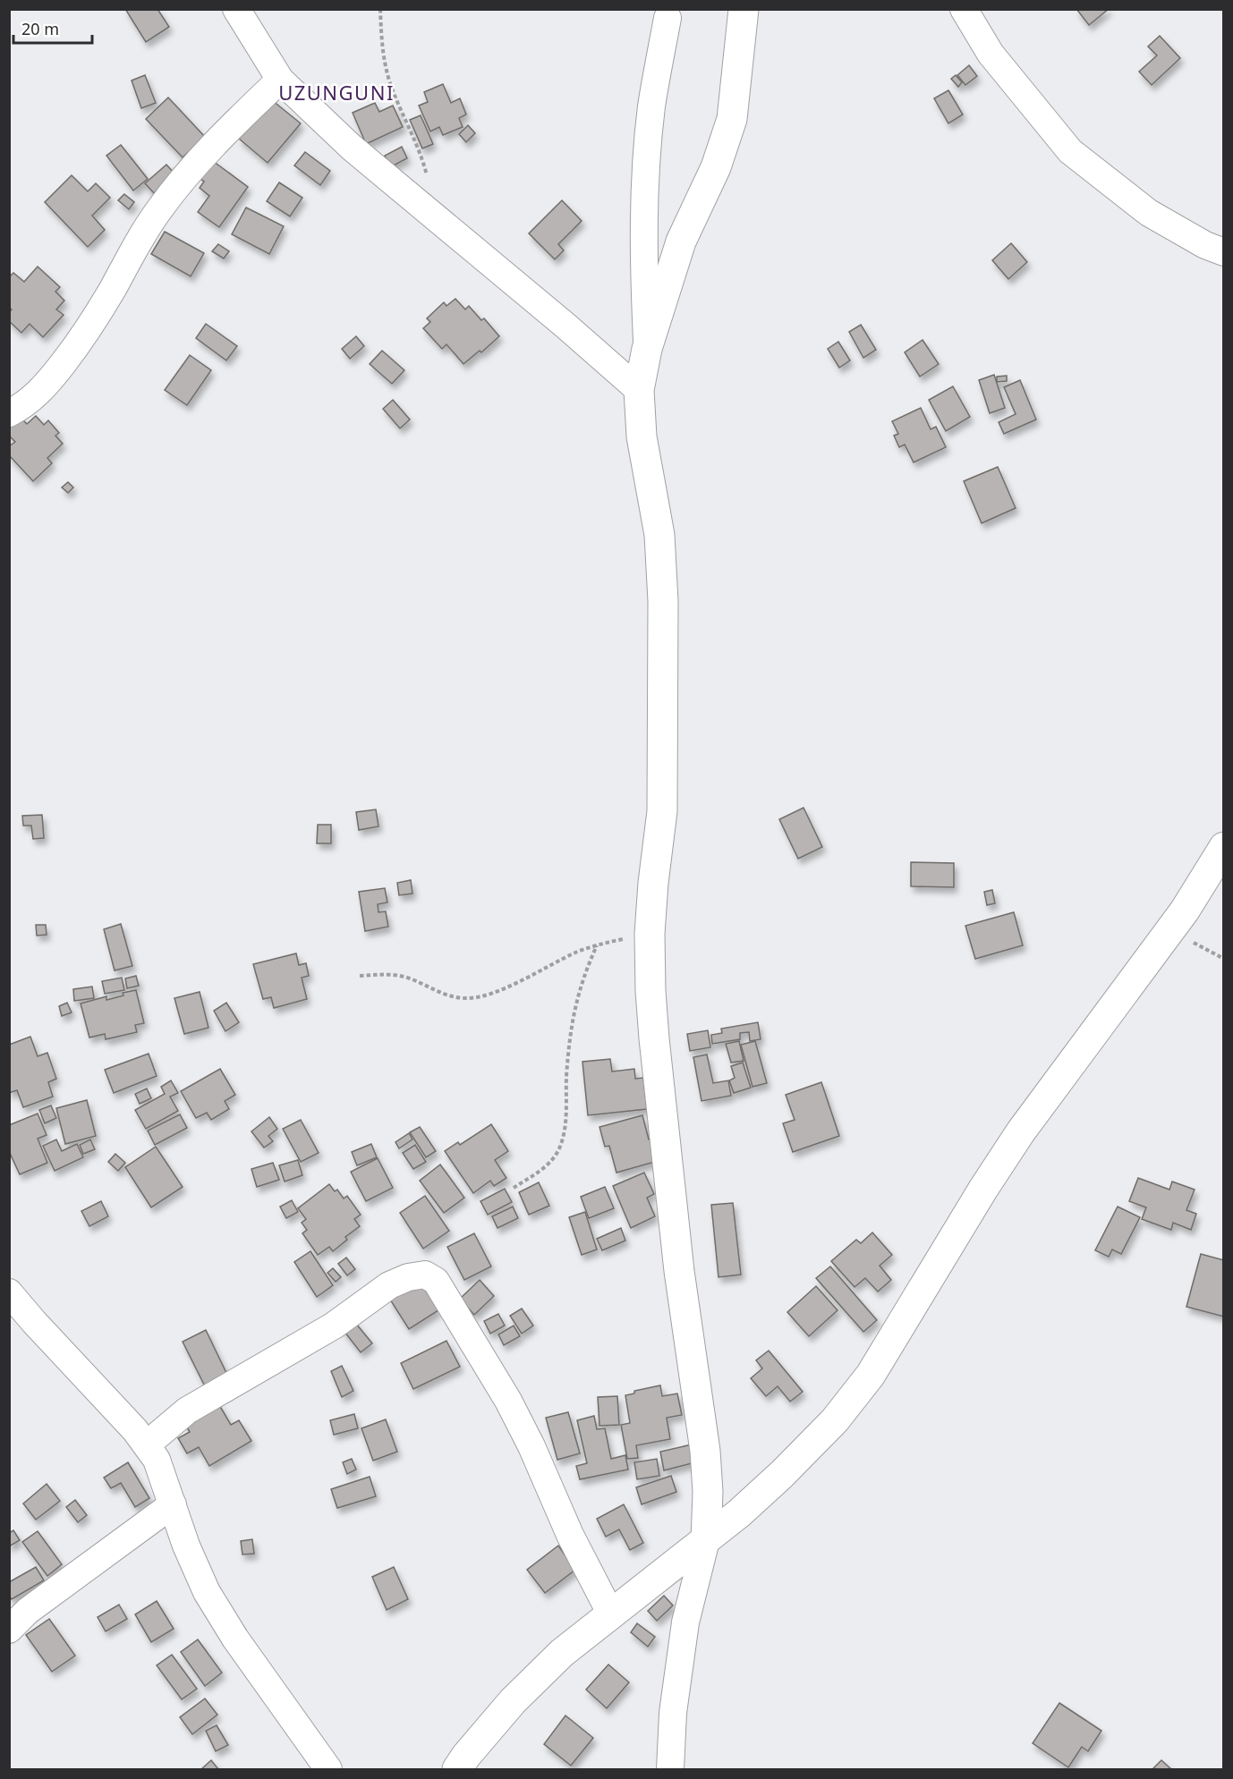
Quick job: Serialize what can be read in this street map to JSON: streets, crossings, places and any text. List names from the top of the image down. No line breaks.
{"districts":["UZUNGUNI"],"scale_bar":"20 m"}
